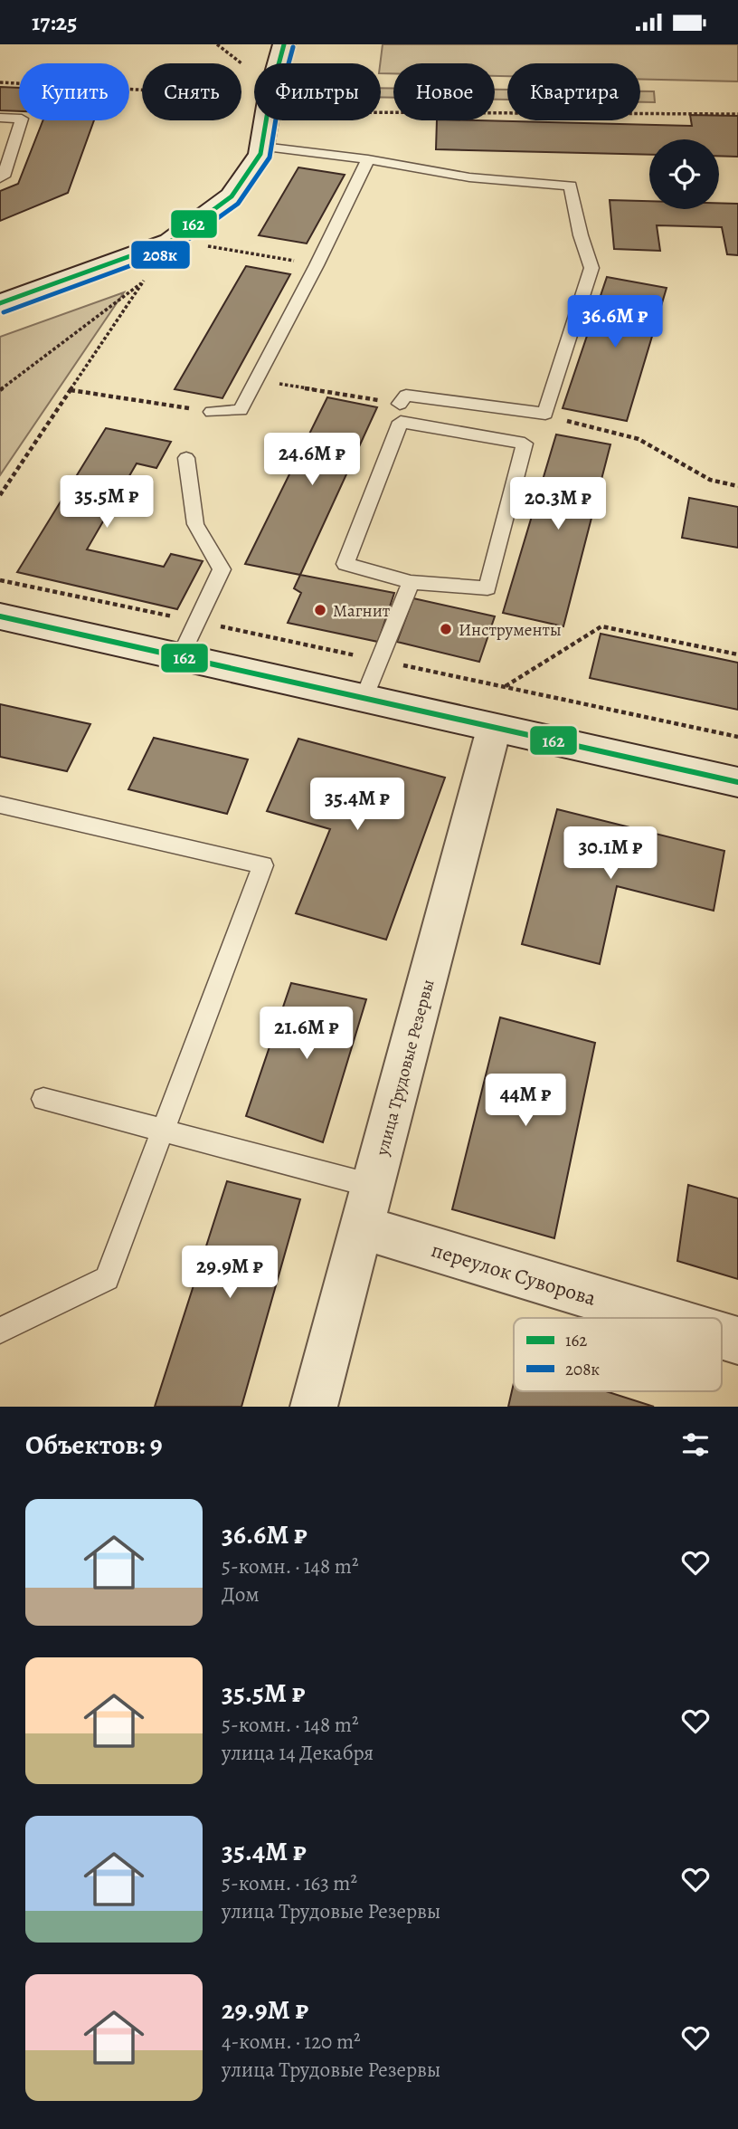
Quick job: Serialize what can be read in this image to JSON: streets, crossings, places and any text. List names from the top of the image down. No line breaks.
{"streets":{"main road":["улица Трудовые Резервы","переулок Суворова"]},"crossings":[["улица Трудовые Резервы","переулок Суворова"]],"places":["Магнит","Инструменты"],"lines":["transit line 162","transit line 208к"],"legend":["162","208к"],"page":{"status":"17:25","chip":["Купить","Снять","Фильтры","Новое","Квартира"],"price":["36.6M ₽","24.6M ₽","35.5M ₽","20.3M ₽","35.4M ₽","30.1M ₽","21.6M ₽","44M ₽","29.9M ₽"],"heading":"Объектов: 9","list":[{"name":"36.6M ₽","note":"5-комн. · 148 m² · Дом"},{"name":"35.5M ₽","note":"5-комн. · 148 m² · улица 14 Декабря"},{"name":"35.4M ₽","note":"5-комн. · 163 m² · улица Трудовые Резервы"},{"name":"29.9M ₽","note":"4-комн. · 120 m² · улица Трудовые Резервы"}]}}
